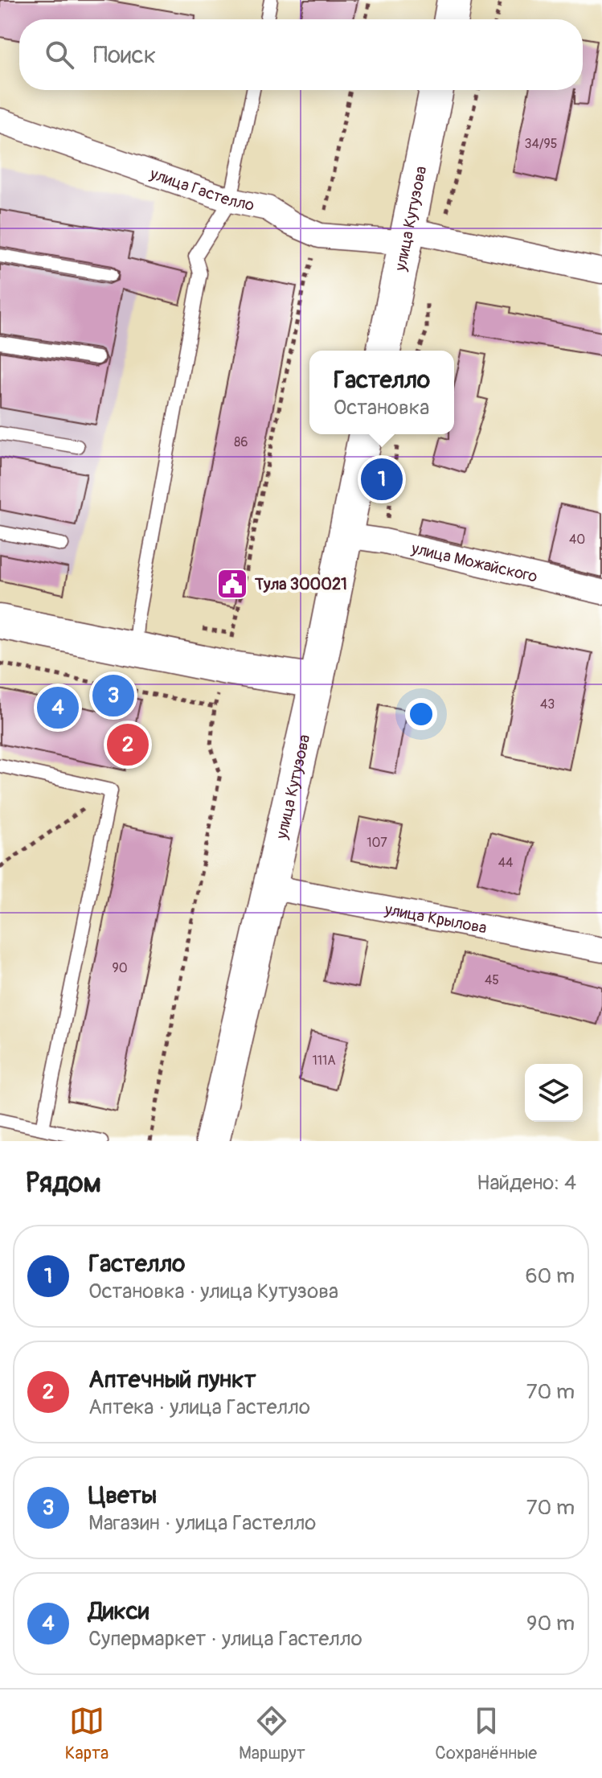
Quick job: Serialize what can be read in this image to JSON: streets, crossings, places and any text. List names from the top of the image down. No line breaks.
{"streets":{"main road":["улица Кутузова"],"street":["улица Гастелло","улица Можайского","улица Крылова"]},"crossings":[["улица Гастелло","улица Кутузова"],["улица Кутузова","улица Можайского"],["улица Кутузова","улица Крылова"]],"places":{"public building":["Тула 300021"]},"house_numbers":["34/95","86","40","43","107","44","90","45","111А"],"page":{"search":"Поиск","popup":["Гастелло","Остановка"],"pins":["1","3","4","2"],"heading":["Рядом","Найдено: 4"],"list":[{"mark":"1","name":"Гастелло","note":"Остановка · улица Кутузова","value":"60 m"},{"mark":"2","name":"Аптечный пункт","note":"Аптека · улица Гастелло","value":"70 m"},{"mark":"3","name":"Цветы","note":"Магазин · улица Гастелло","value":"70 m"},{"mark":"4","name":"Дикси","note":"Супермаркет · улица Гастелло","value":"90 m"}],"nav":["Карта","Маршрут","Сохранённые"]}}
